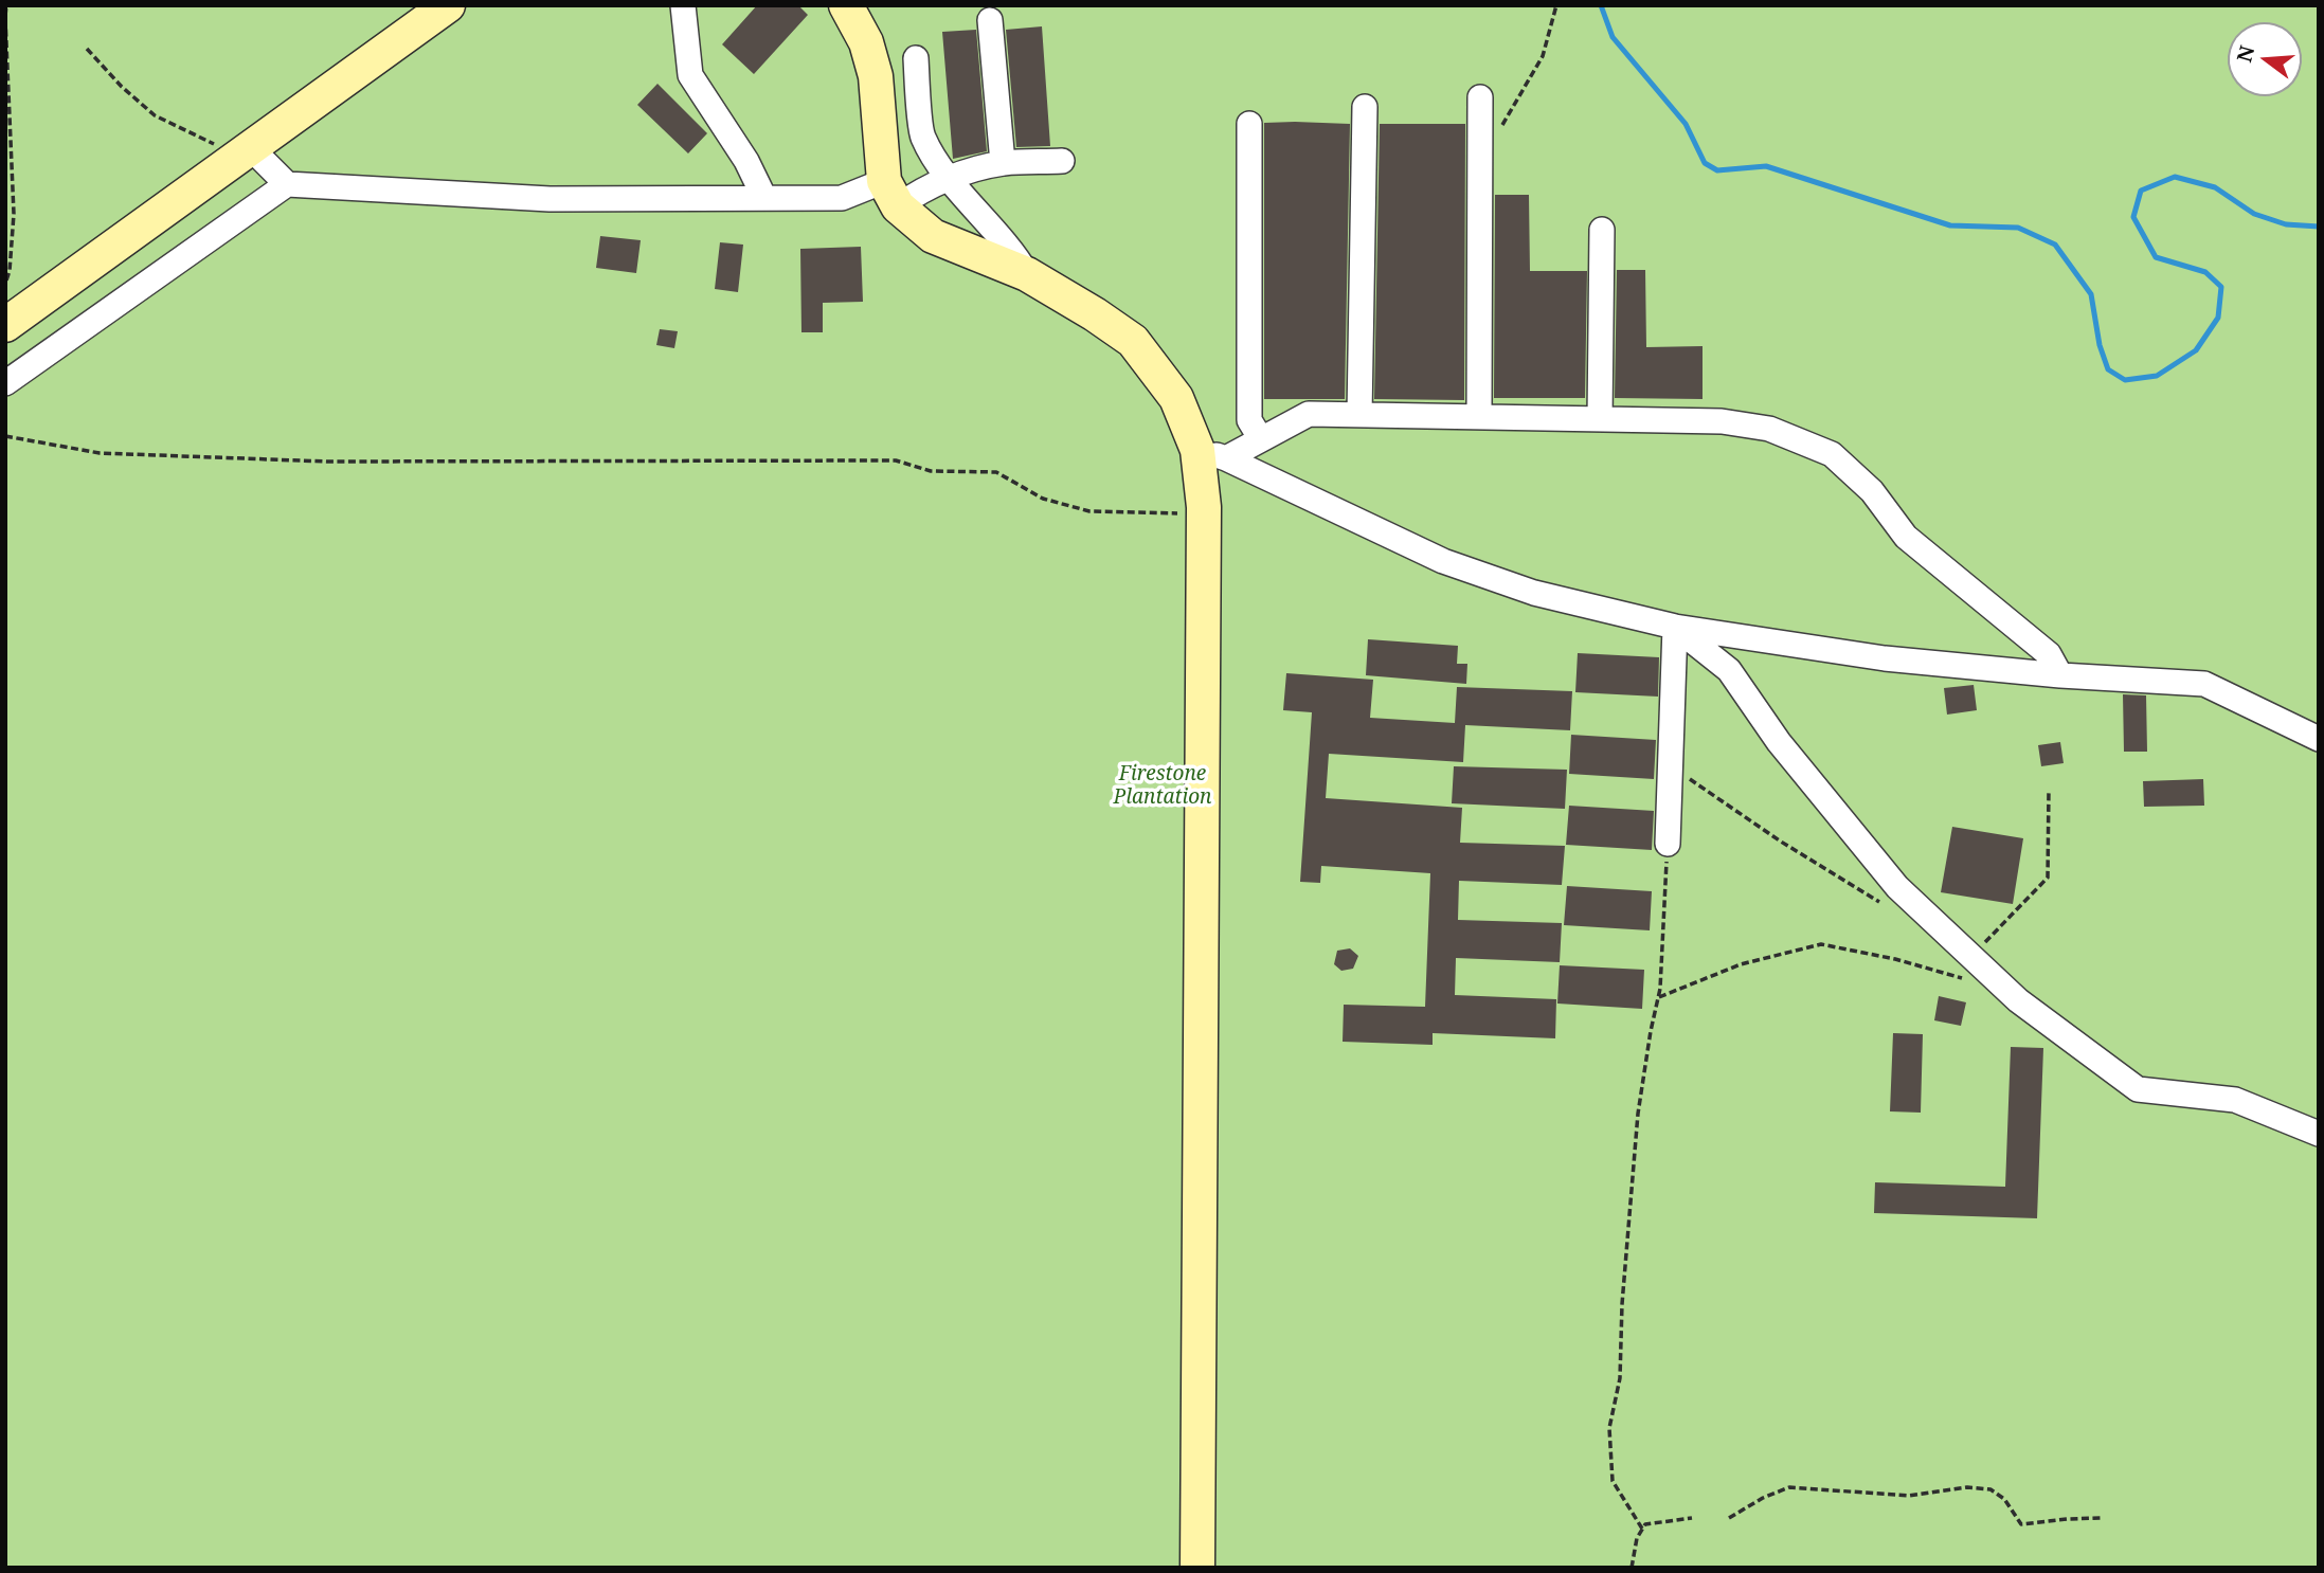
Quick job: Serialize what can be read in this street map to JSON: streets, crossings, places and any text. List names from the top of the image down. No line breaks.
{"parks":["Firestone Plantation"],"north":"left"}
